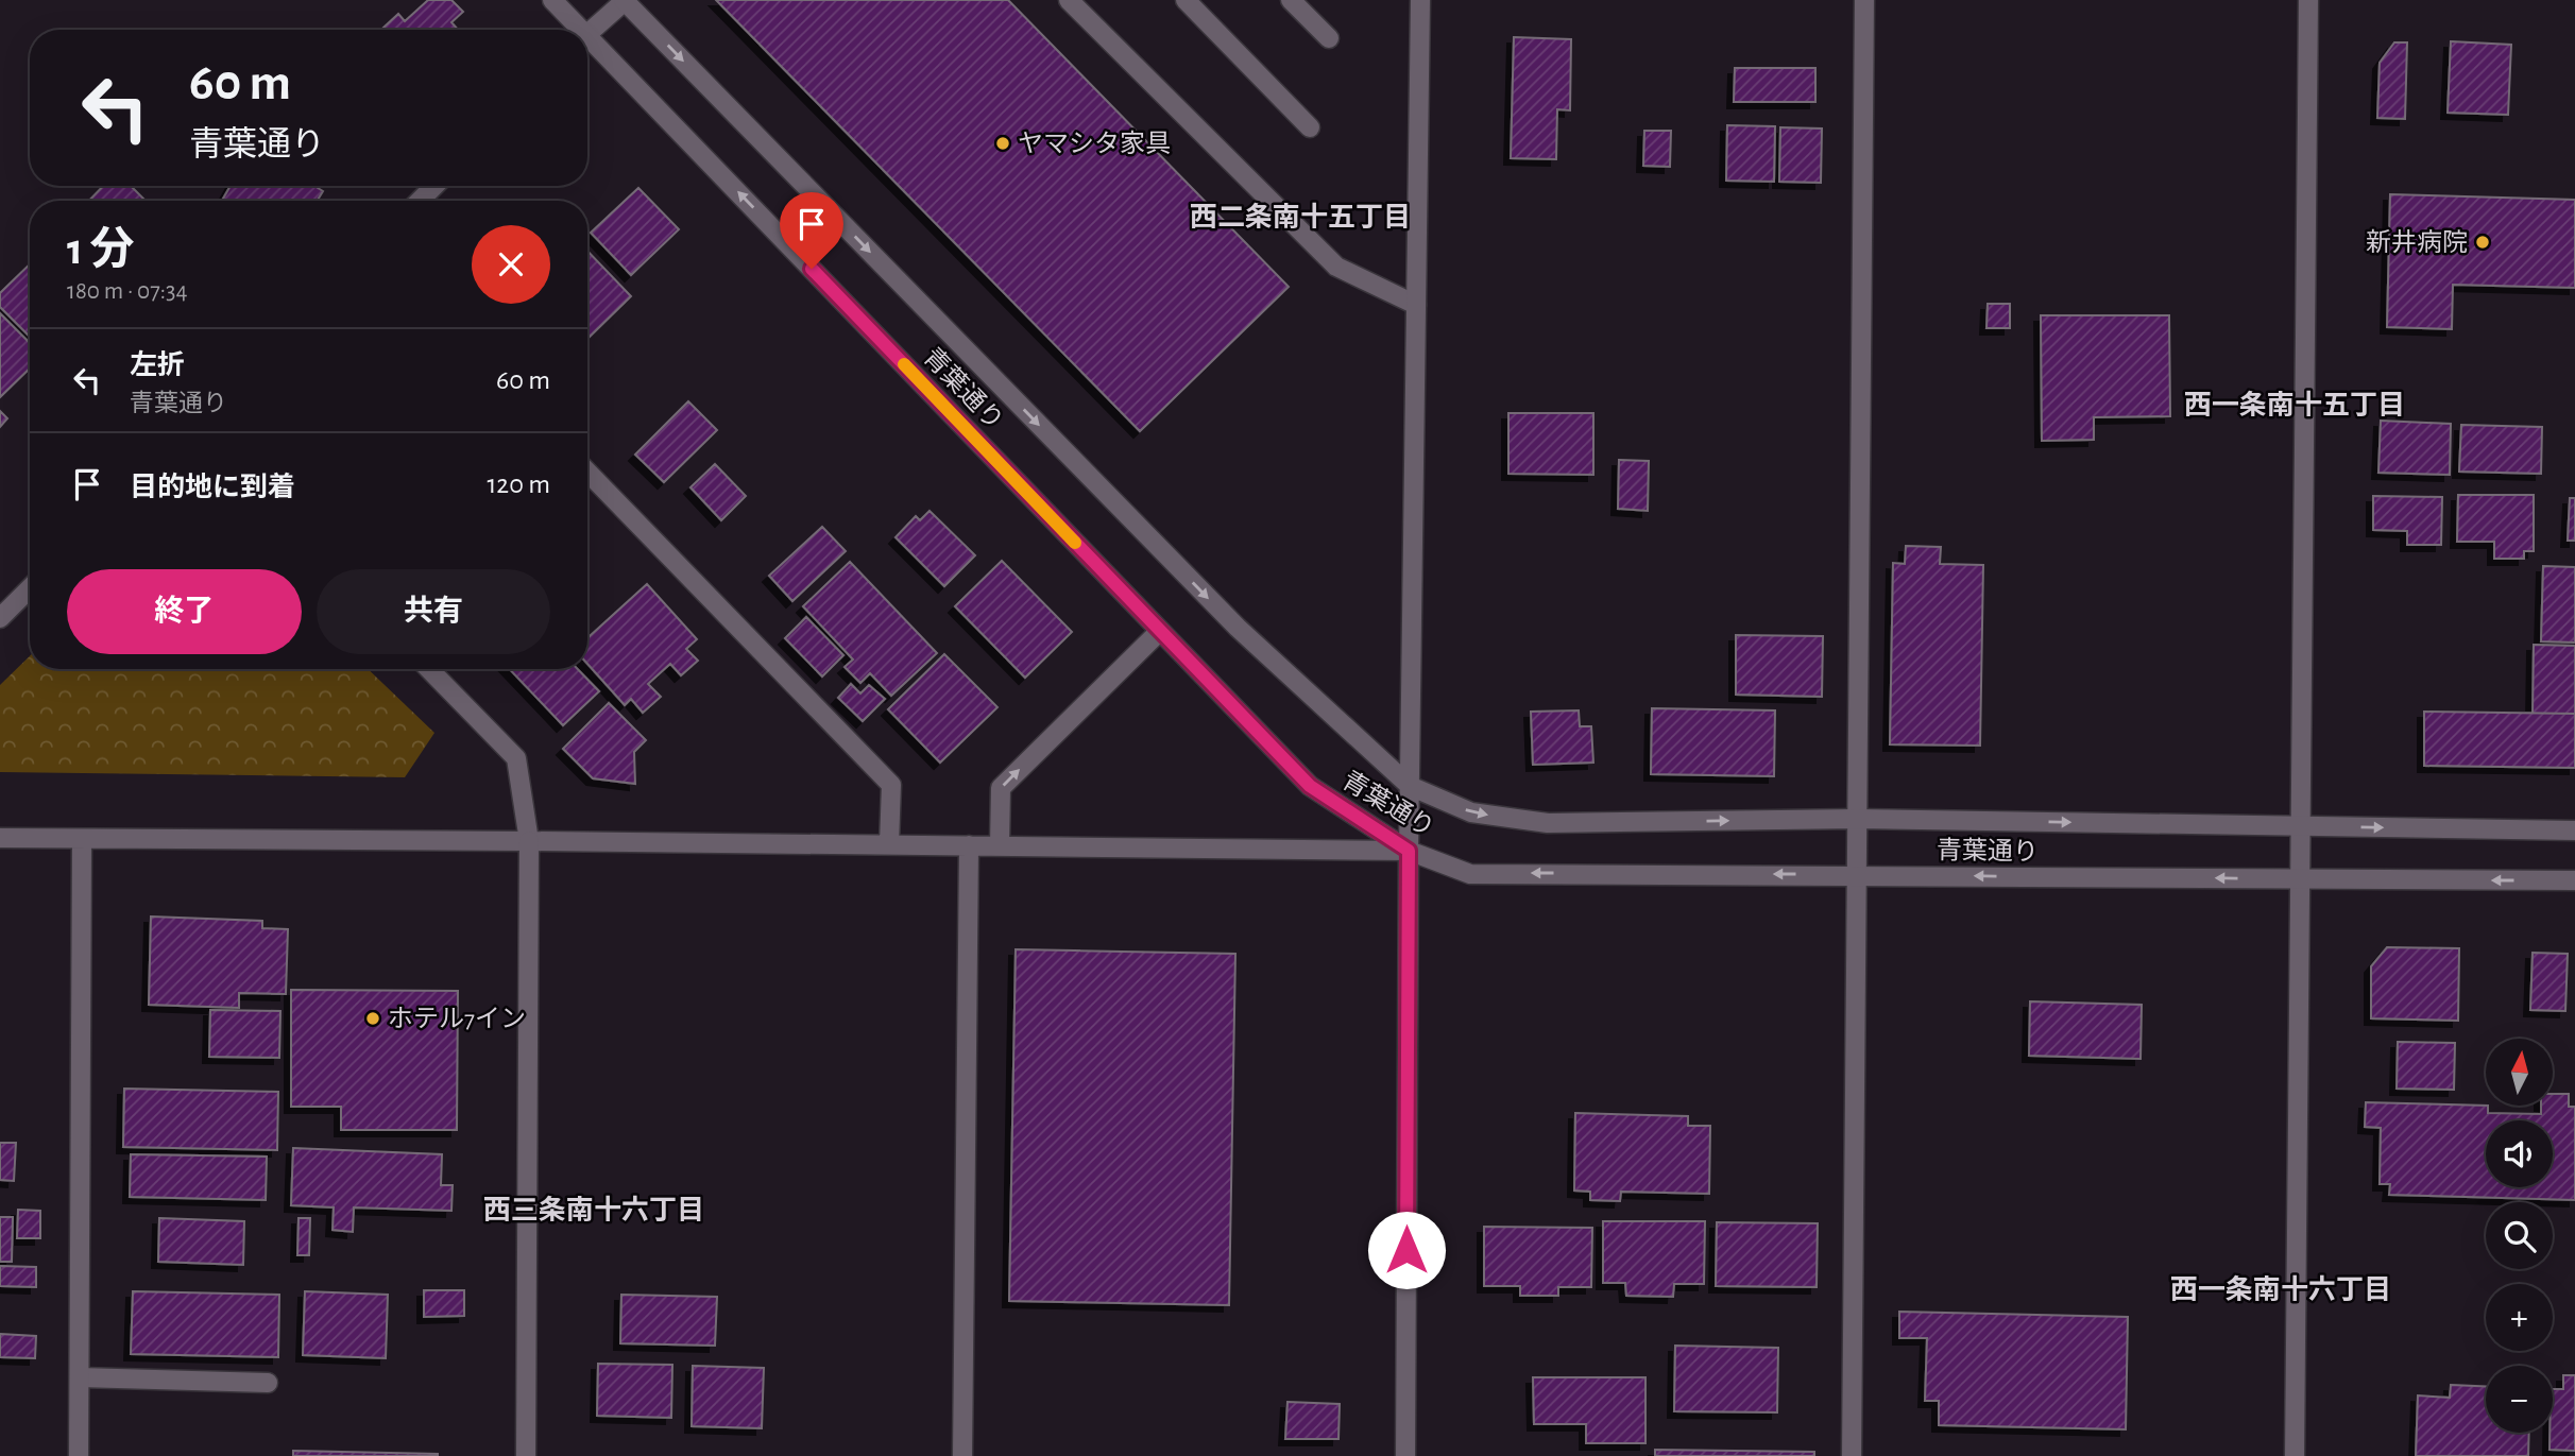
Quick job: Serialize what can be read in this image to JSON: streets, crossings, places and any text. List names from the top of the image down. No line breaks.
{"streets":{"street":["青葉通り"]},"districts":["西二条南十五丁目","西一条南十五丁目","西三条南十六丁目","西一条南十六丁目"],"places":["ヤマシタ家具","新井病院","ホテル7イン"],"north":"top","page":{"turn":["60 m","青葉通り"],"heading":["1 分","180 m · 07:34"],"list":[{"name":"左折","note":"青葉通り","value":"60 m"},{"name":"目的地に到着","value":"120 m"}],"buttons":["終了","共有"],"map_buttons":["+","−"]}}
